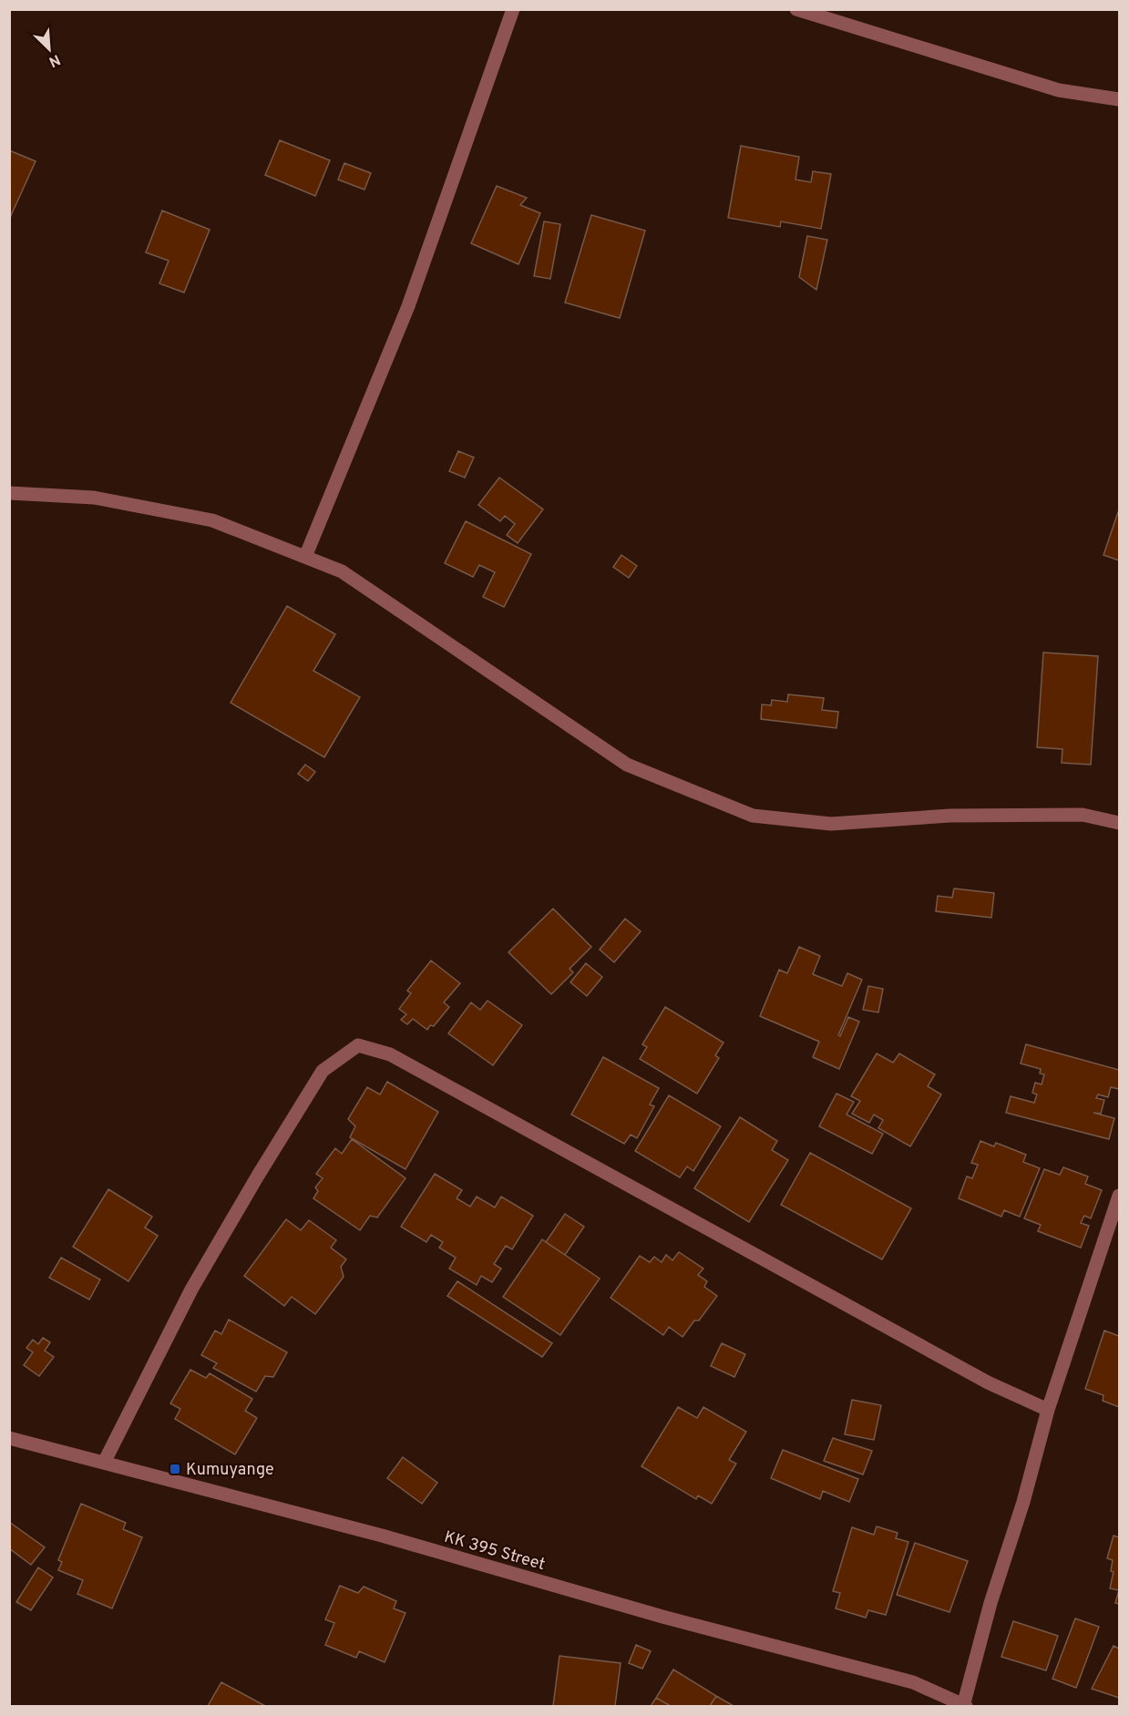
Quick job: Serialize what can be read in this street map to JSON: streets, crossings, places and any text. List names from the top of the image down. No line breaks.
{"streets":{"street":["KK 395 Street"]},"places":{"transit":["Kumuyange"]},"north":"bottom right"}
